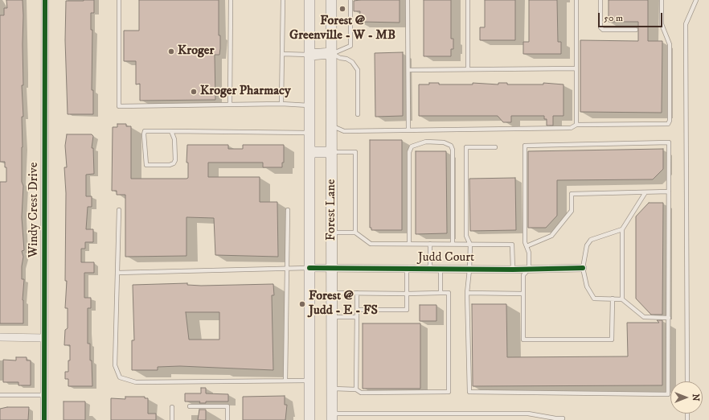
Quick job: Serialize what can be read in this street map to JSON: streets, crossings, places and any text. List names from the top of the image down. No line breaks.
{"streets":{"main road":["Forest Lane"],"street":["Windy Crest Drive","Judd Court"]},"crossings":[["Forest Lane","Judd Court"]],"places":["Forest @ Greenville - W - MB","Kroger","Kroger Pharmacy","Forest @ Judd - E - FS"],"scale_bar":"50 m","north":"right"}
